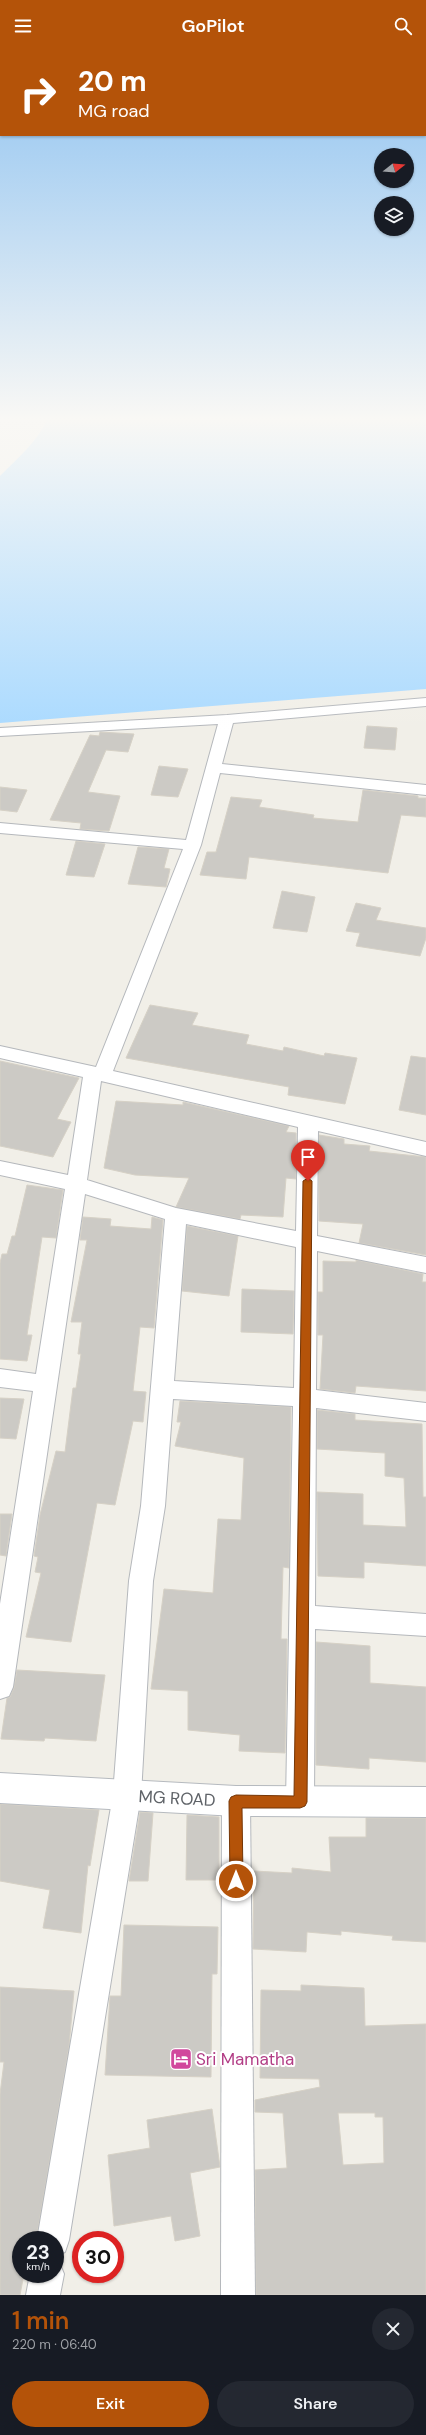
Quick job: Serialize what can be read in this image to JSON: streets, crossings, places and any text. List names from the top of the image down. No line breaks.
{"streets":{"main road":["MG ROAD"]},"places":{"hotel":["Sri Mamatha"]},"north":"right","page":{"header":"GoPilot","turn":["20 m","MG road"],"speed":"23 km/h","limit":"30","heading":["1 min","220 m · 06:40"],"buttons":["Exit","Share"]}}
